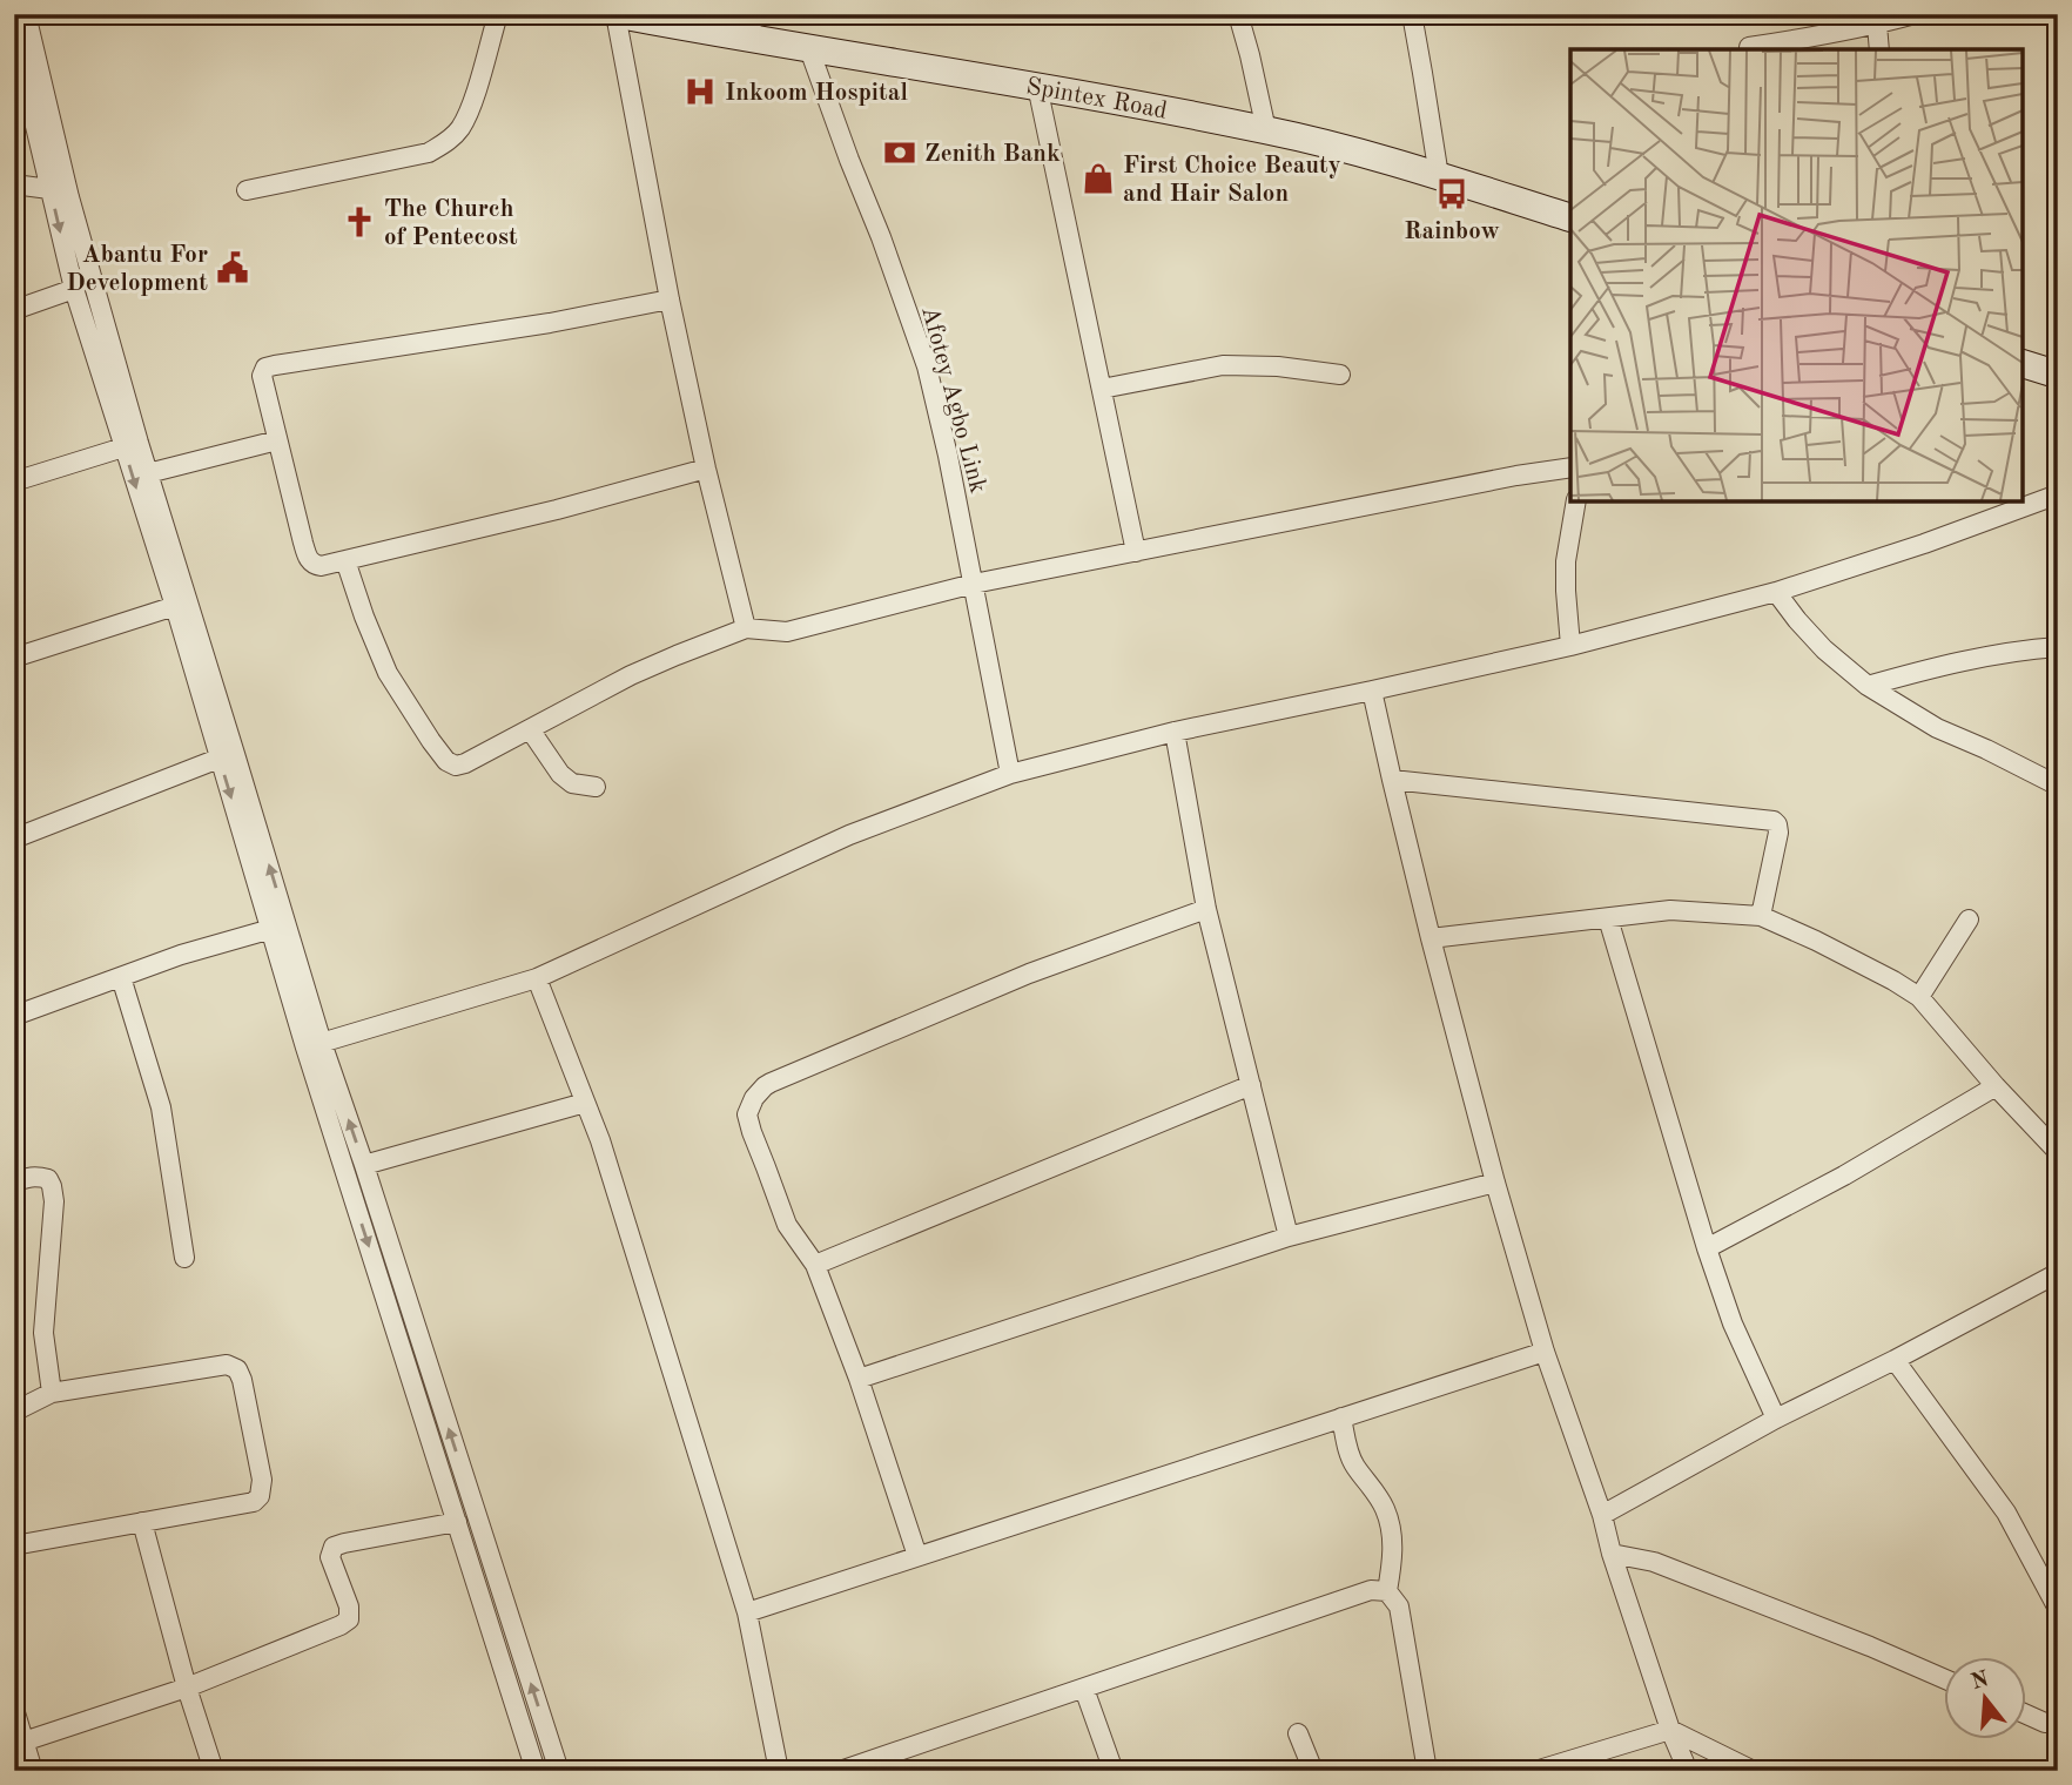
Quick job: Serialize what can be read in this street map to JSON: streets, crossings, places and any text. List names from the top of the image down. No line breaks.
{"streets":{"main road":["Spintex Road"],"street":["Afotey Agbo Link"]},"crossings":[["Spintex Road","Afotey Agbo Link"]],"places":{"hospital":["Inkoom Hospital"],"bank":["Zenith Bank"],"shop":["First Choice Beauty and Hair Salon"],"bus stop":["Rainbow"],"church":["The Church of Pentecost"],"public building":["Abantu For Development"]},"north":"top"}
